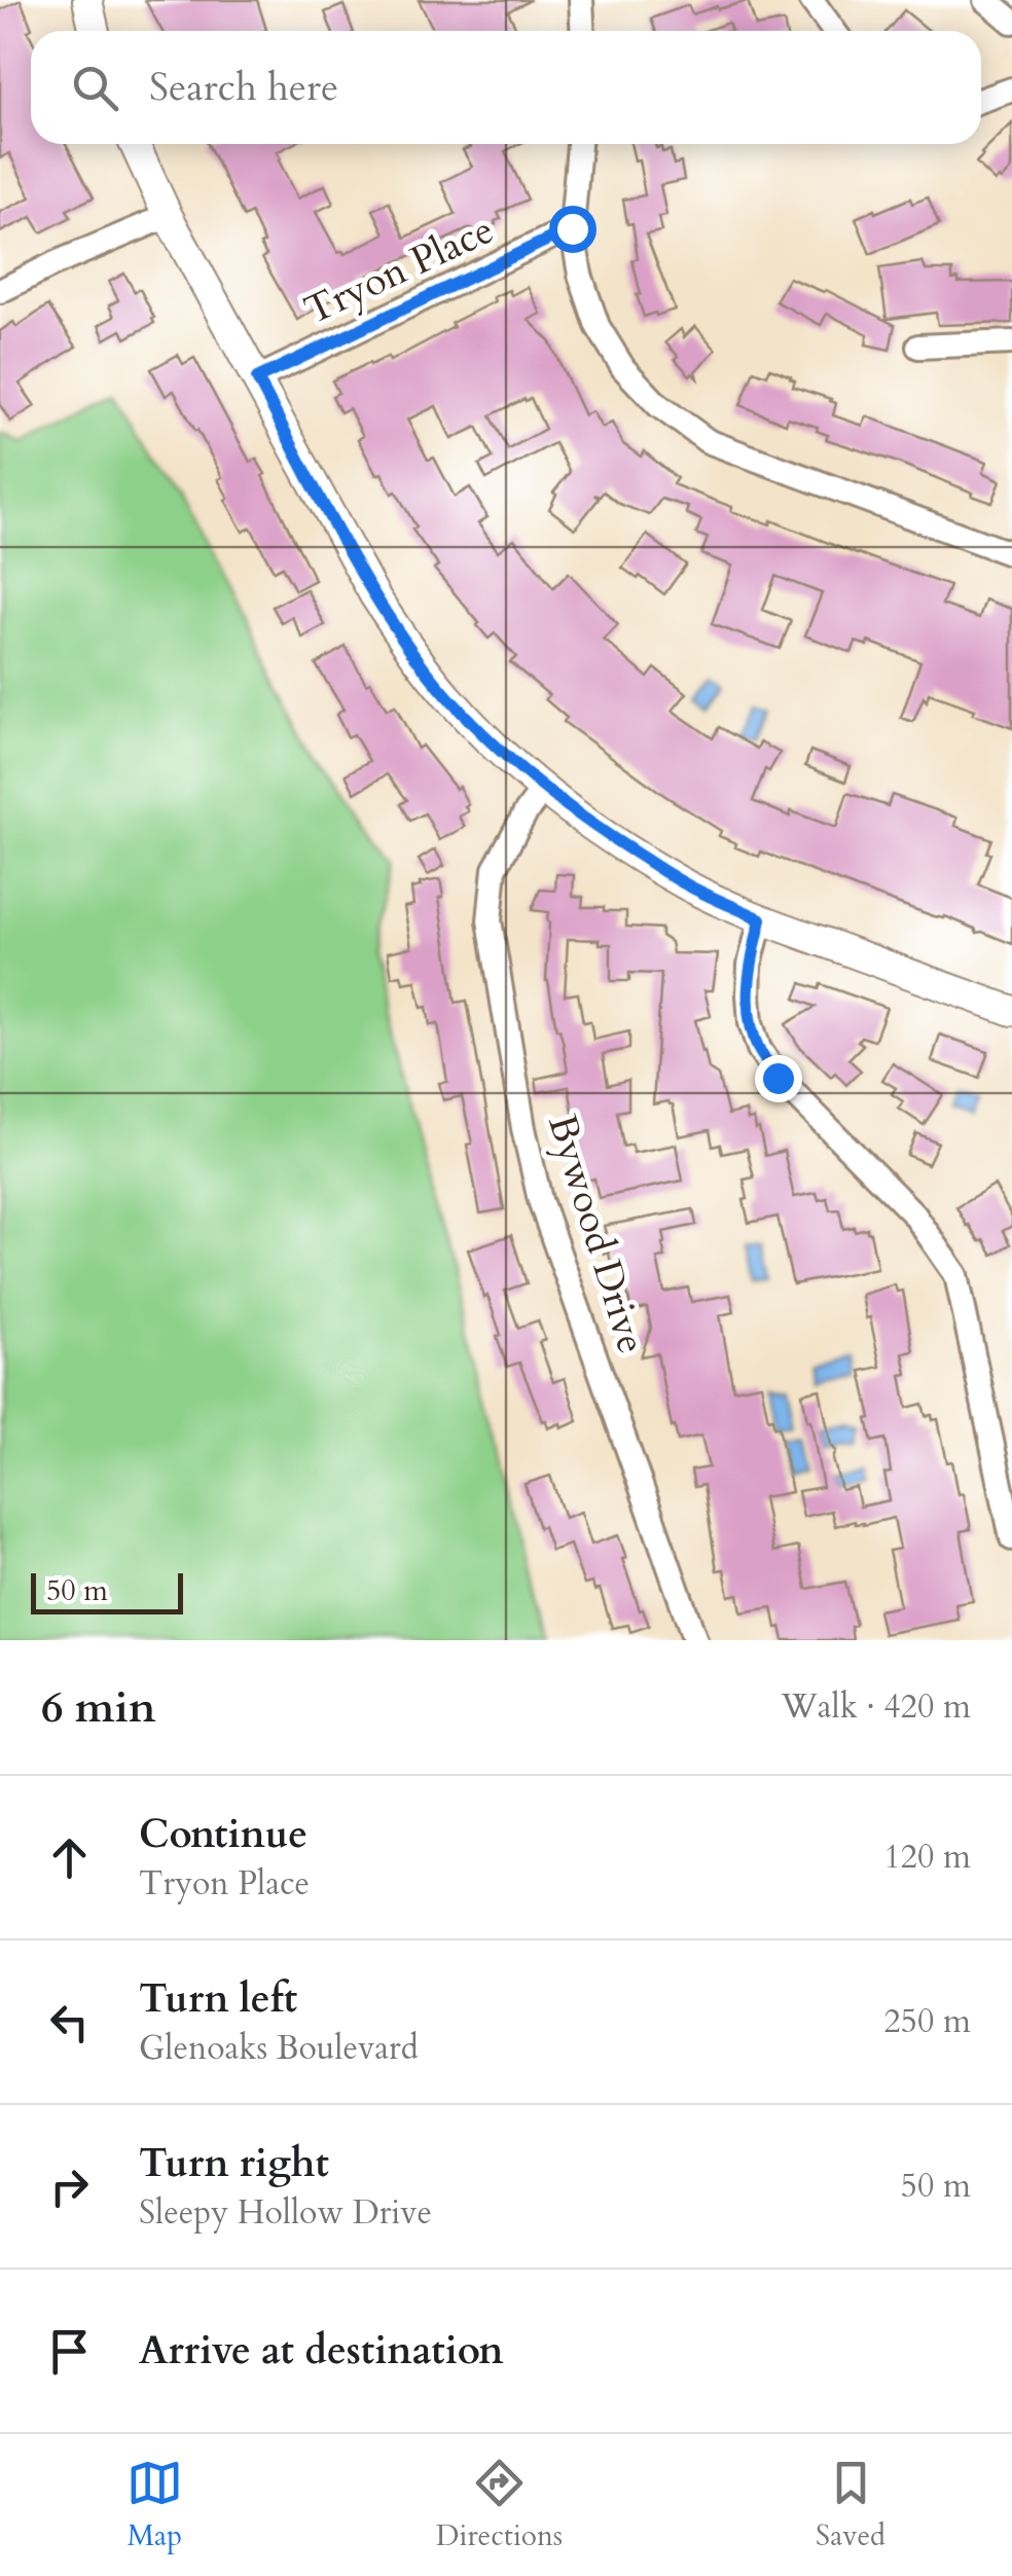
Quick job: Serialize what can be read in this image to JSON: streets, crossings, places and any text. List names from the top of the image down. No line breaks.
{"streets":{"street":["Tryon Place","Bywood Drive"]},"scale_bar":"50 m","page":{"search":"Search here","scale":"50 m","heading":["6 min","Walk · 420 m"],"list":[["Continue","Tryon Place","120 m"],["Turn left","Glenoaks Boulevard","250 m"],["Turn right","Sleepy Hollow Drive","50 m"],"Arrive at destination"],"nav":["Map","Directions","Saved"]}}
